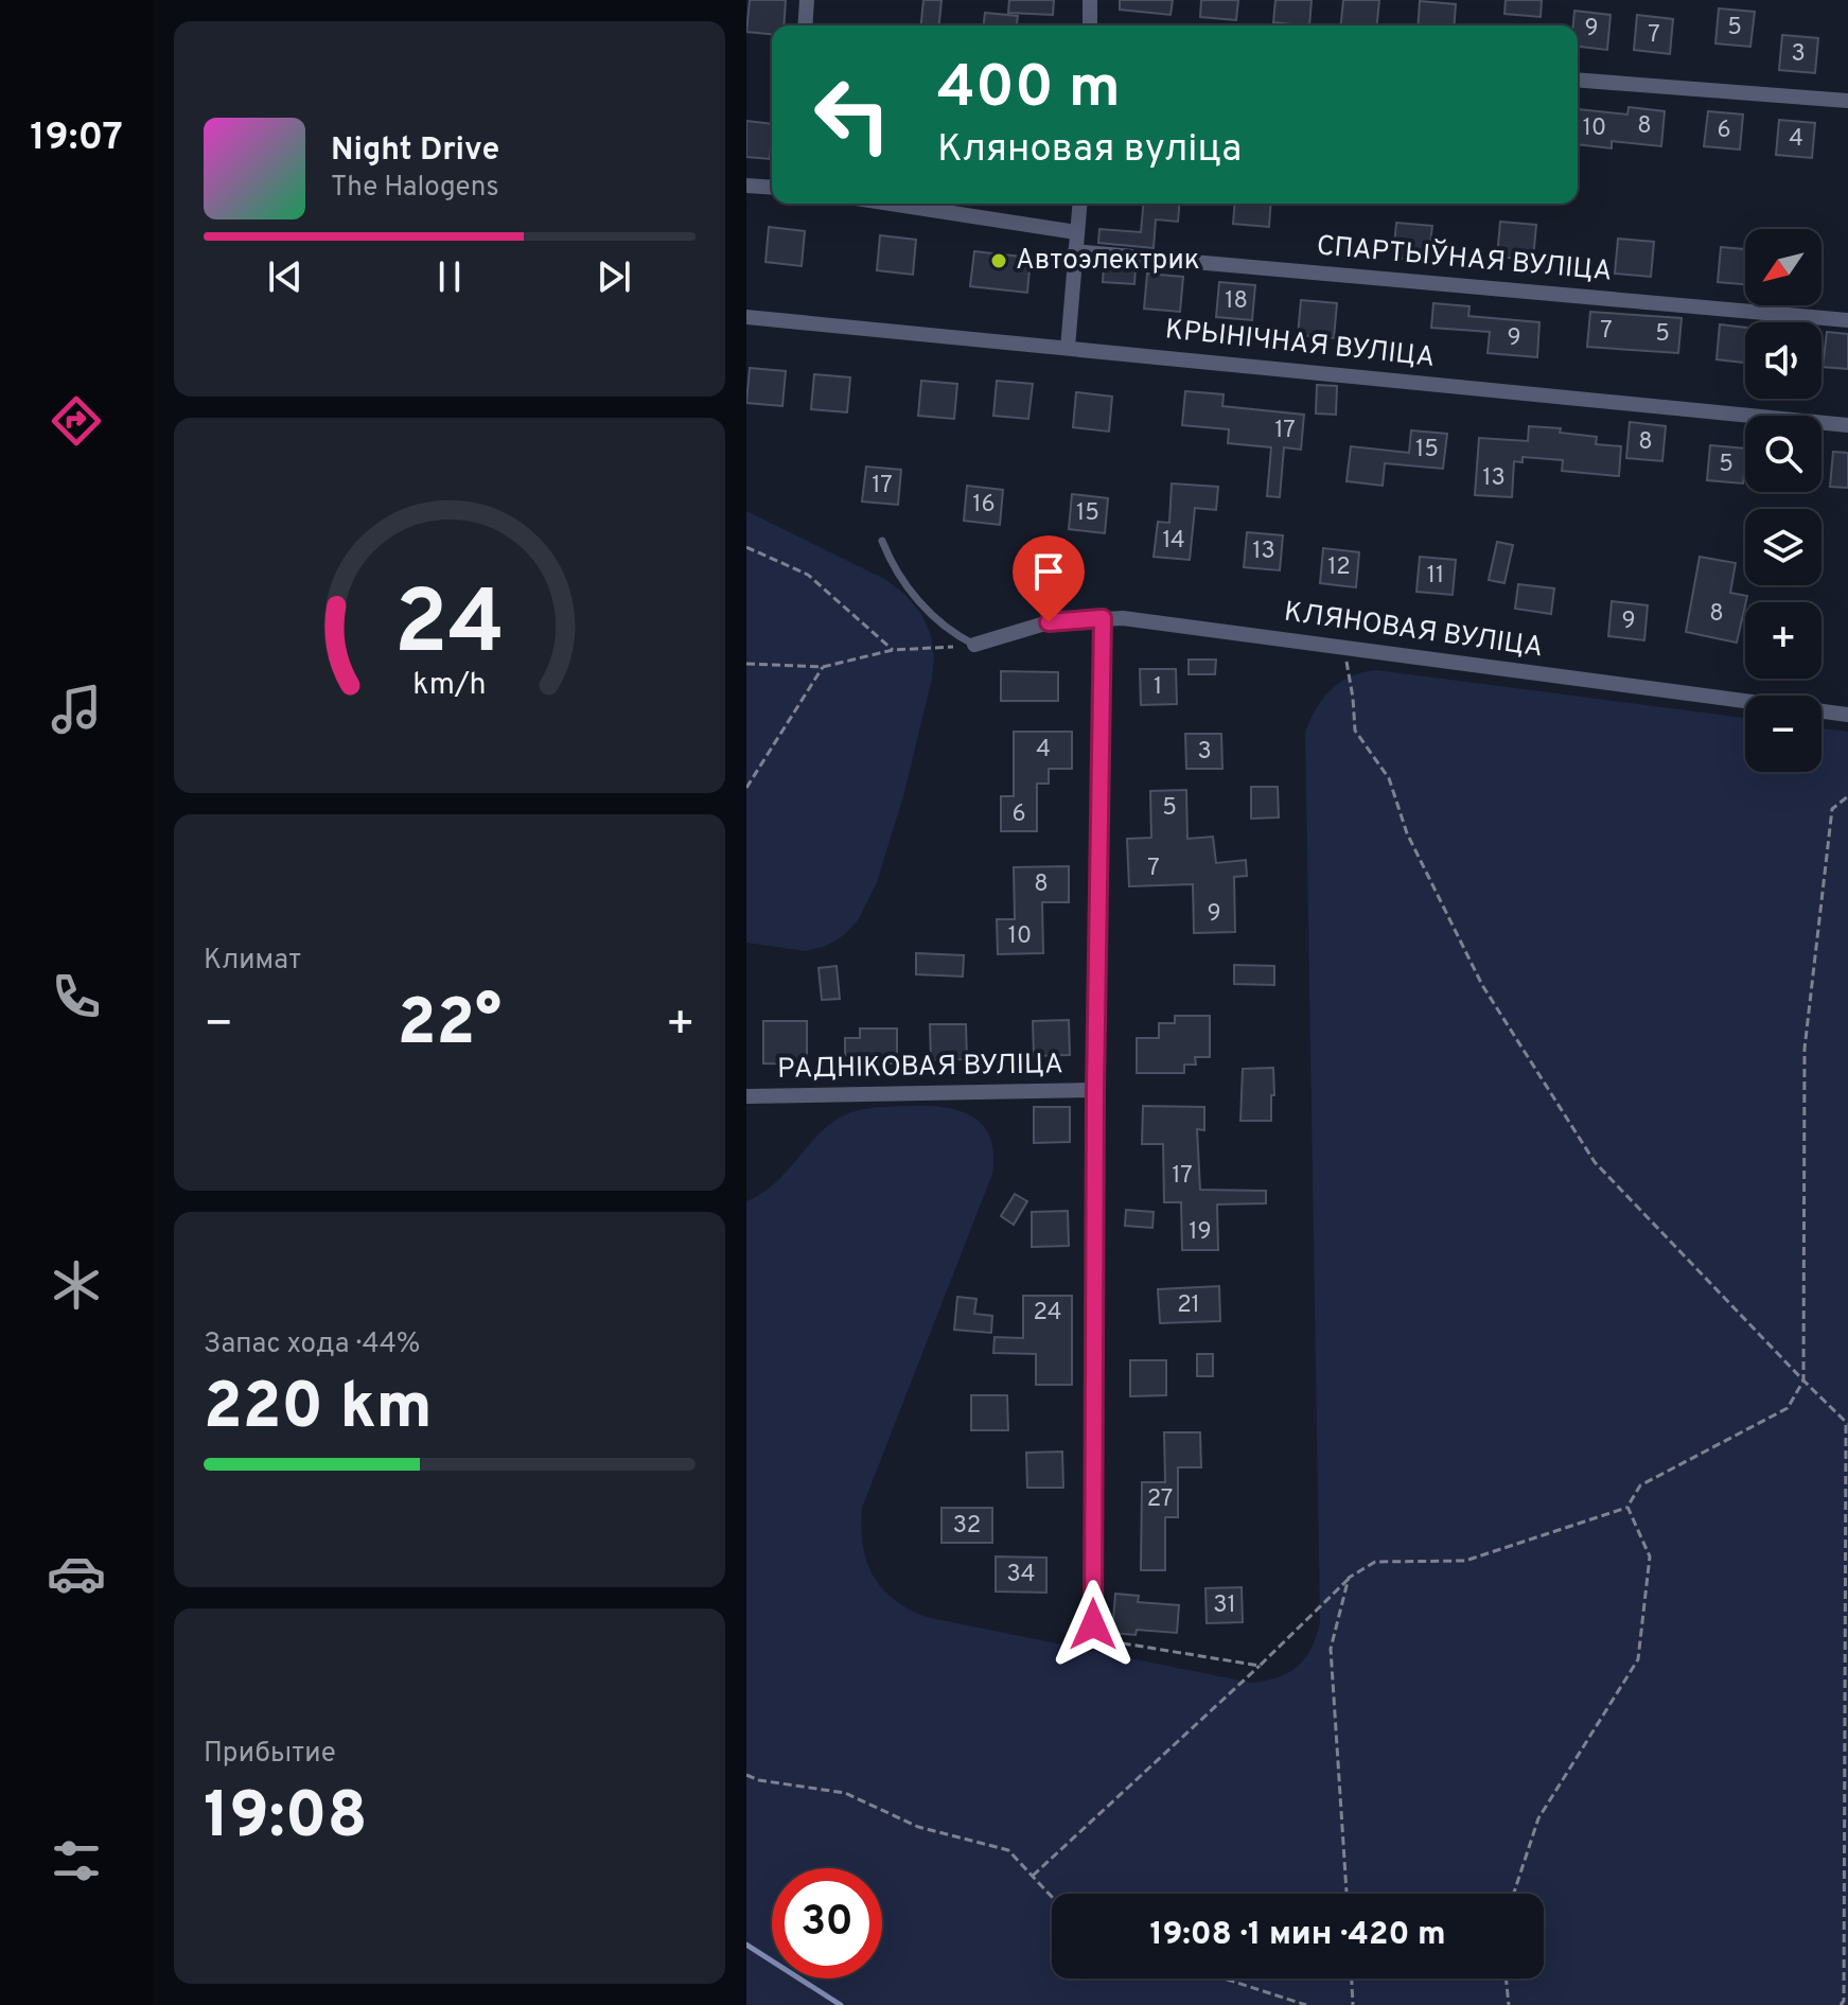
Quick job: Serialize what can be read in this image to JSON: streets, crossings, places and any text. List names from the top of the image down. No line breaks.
{"streets":{"street":["СПАРТЫЎНАЯ ВУЛІЦА","КРЫНІЧНАЯ ВУЛІЦА","КЛЯНОВАЯ ВУЛІЦА","РАДНІКОВАЯ ВУЛІЦА"]},"crossings":[["КЛЯНОВАЯ ВУЛІЦА","РАДНІКОВАЯ ВУЛІЦА"]],"places":["Автоэлектрик"],"house_numbers":["5","9","7","3","8","10","6","4","18","7","5","9","17","8","15","5","13","17","16","15","14","13","12","11","8","9","1","4","3","5","6","7","8","9","10","17","19","21","24","27","32","34","31"],"north":"bottom left","page":{"tabs":"19:07","turn":["400 m","Кляновая вуліца"],"song":["Night Drive","The Halogens"],"map_buttons":["+","−"],"tile":["Климат",["Запас хода · 44%","220 km"],["Прибытие","19:08"]],"heat":["−","22°","+"],"limit":"30","trip":"19:08 · 1 мин · 420 m","gauge":["24","km/h"]}}
